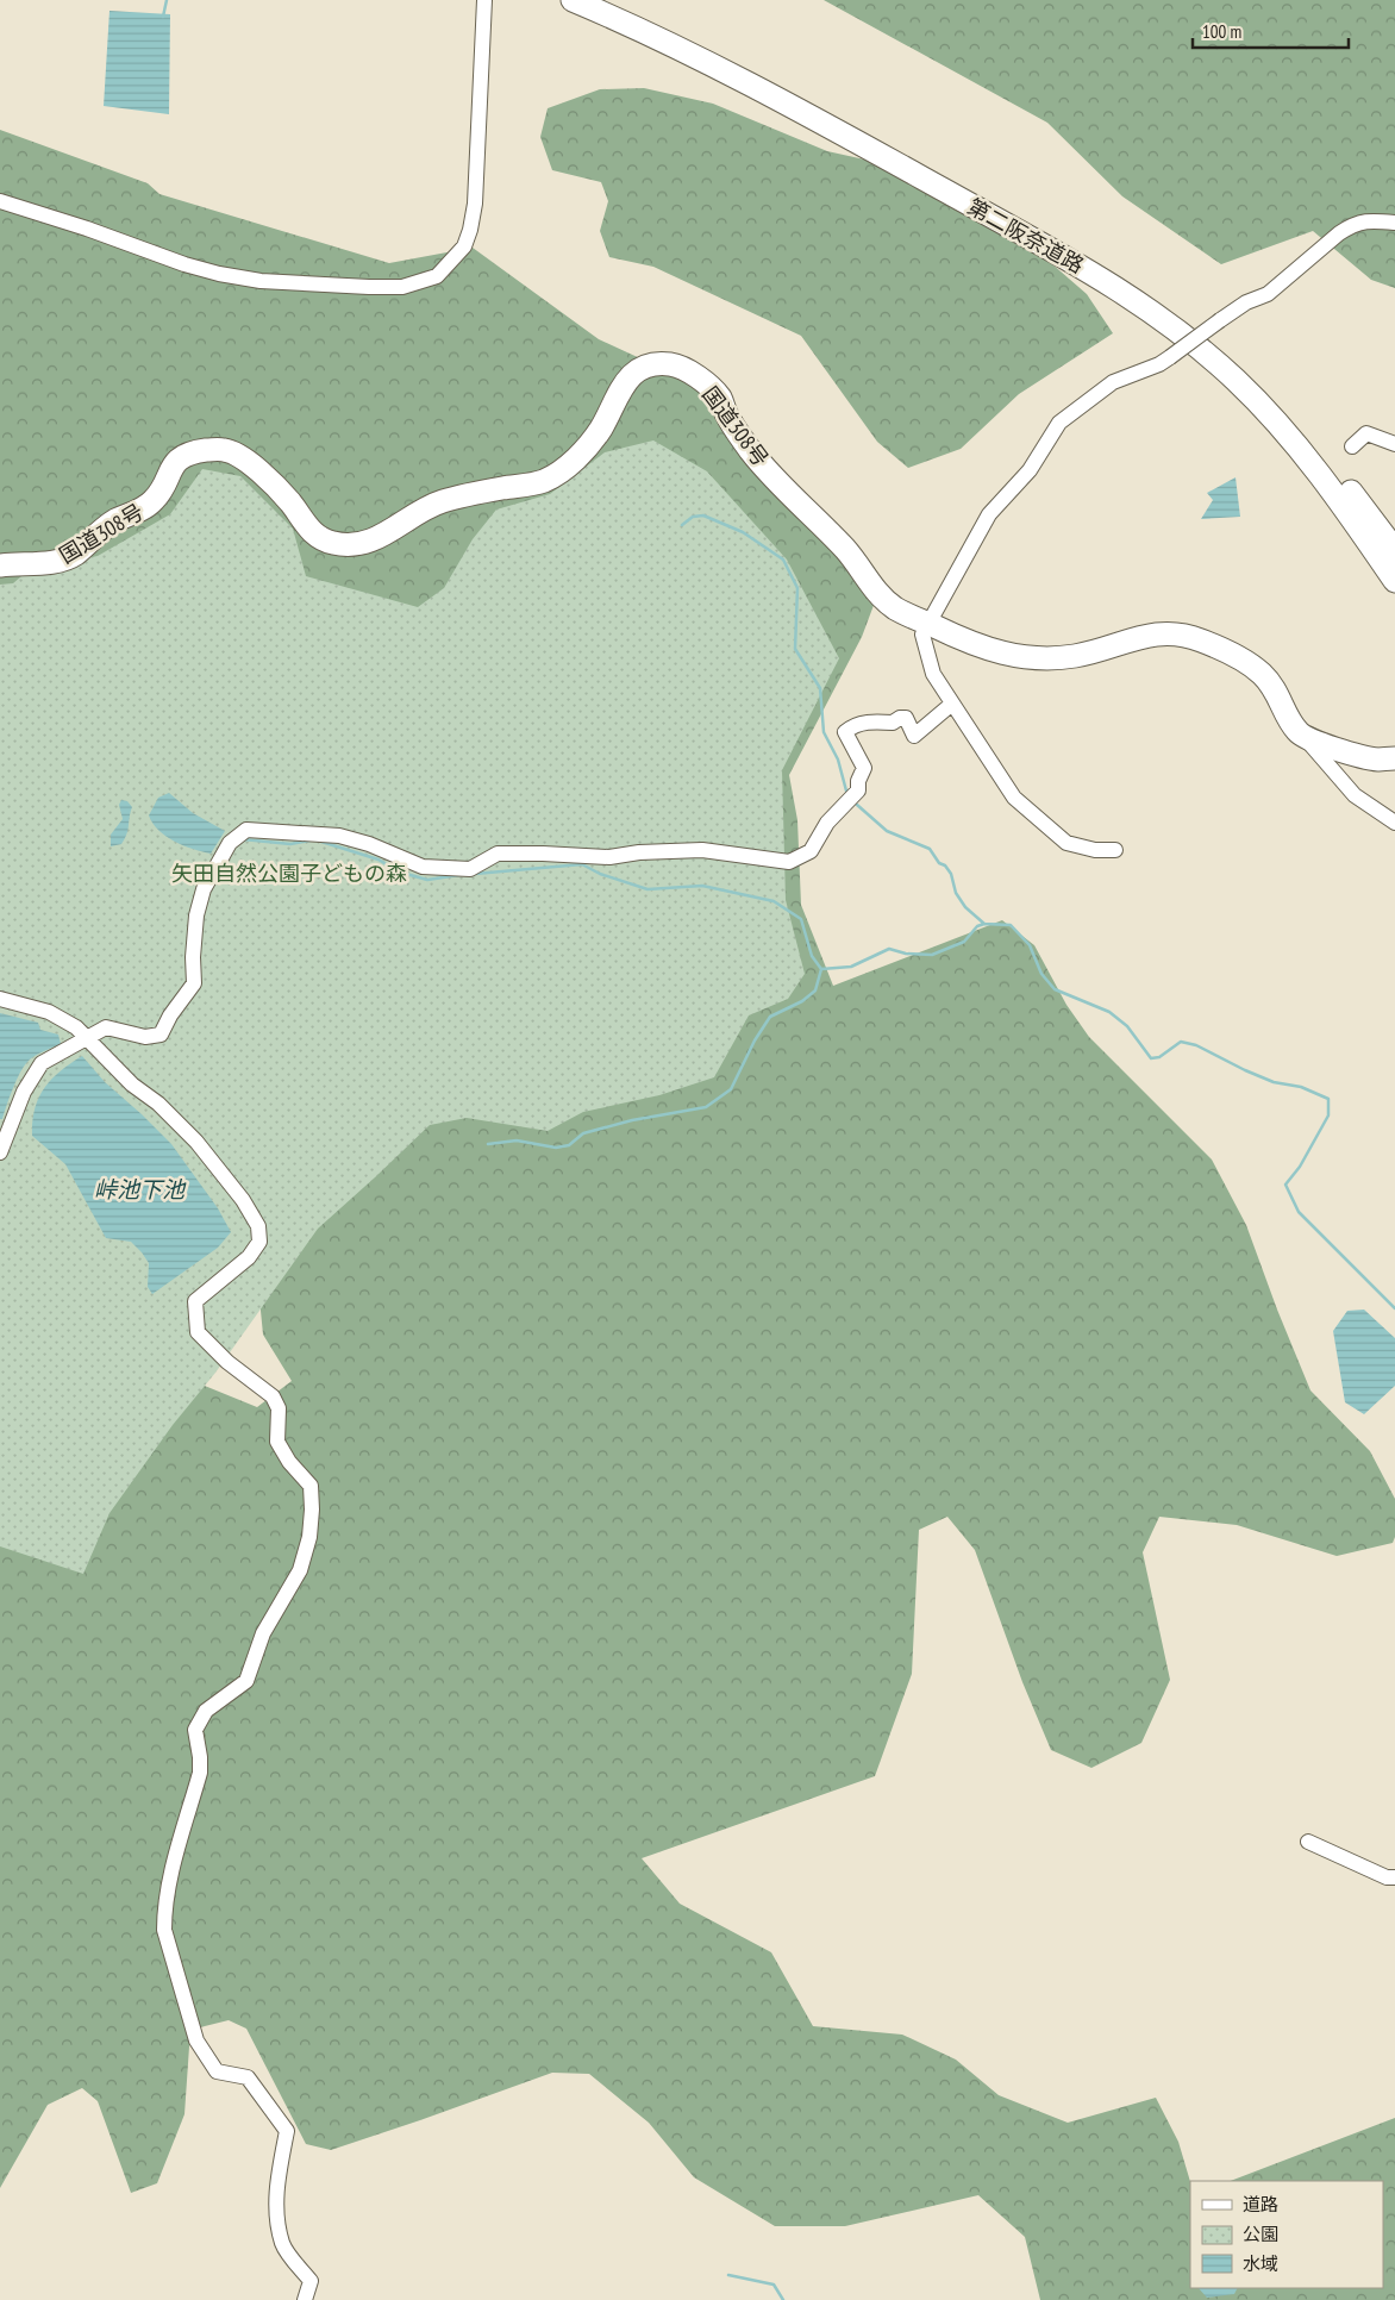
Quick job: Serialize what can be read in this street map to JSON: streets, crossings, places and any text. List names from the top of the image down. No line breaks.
{"streets":{"highway":["第二阪奈道路","国道308号"]},"water":["峠池下池"],"parks":["矢田自然公園子どもの森"],"legend":["道路","公園","水域"],"scale_bar":"100 m"}
